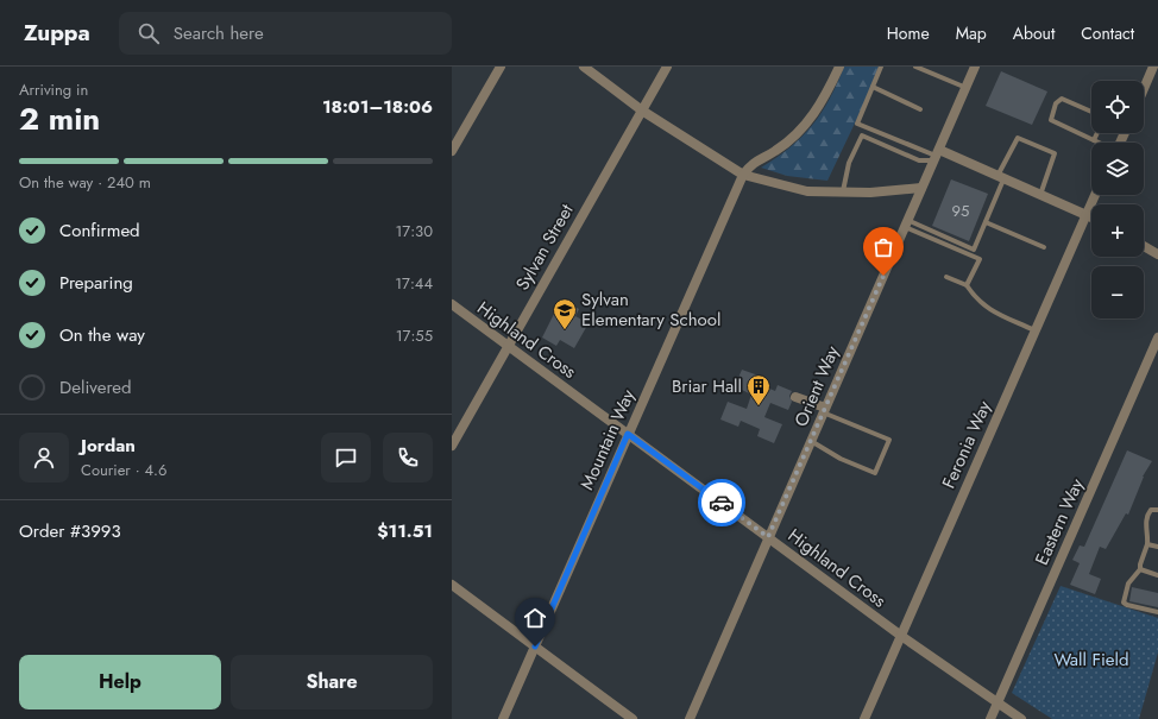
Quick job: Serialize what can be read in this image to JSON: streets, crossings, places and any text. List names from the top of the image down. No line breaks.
{"streets":{"street":["Sylvan Street","Highland Cross","Orient Way","Mountain Way","Feronia Way","Eastern Way"]},"crossings":[["Sylvan Street","Highland Cross"],["Highland Cross","Orient Way"],["Highland Cross","Mountain Way"],["Highland Cross","Feronia Way"],["Highland Cross","Eastern Way"]],"parks":["Wall Field"],"places":{"school or university":["Sylvan Elementary School"],"building":["Briar Hall"]},"house_numbers":["95"],"page":{"header":"Zuppa","search":"Search here","nav":["Home","Map","About","Contact"],"heading":["2 min","Arriving in","18:01–18:06"],"panel":["Jordan","Courier · 4.6","Order #3993","$11.51"],"map_buttons":["+","−"],"bar":"On the way · 240 m","list":[["Confirmed","17:30"],["Preparing","17:44"],["On the way","17:55"],"Delivered"],"buttons":["Help","Share"]}}
